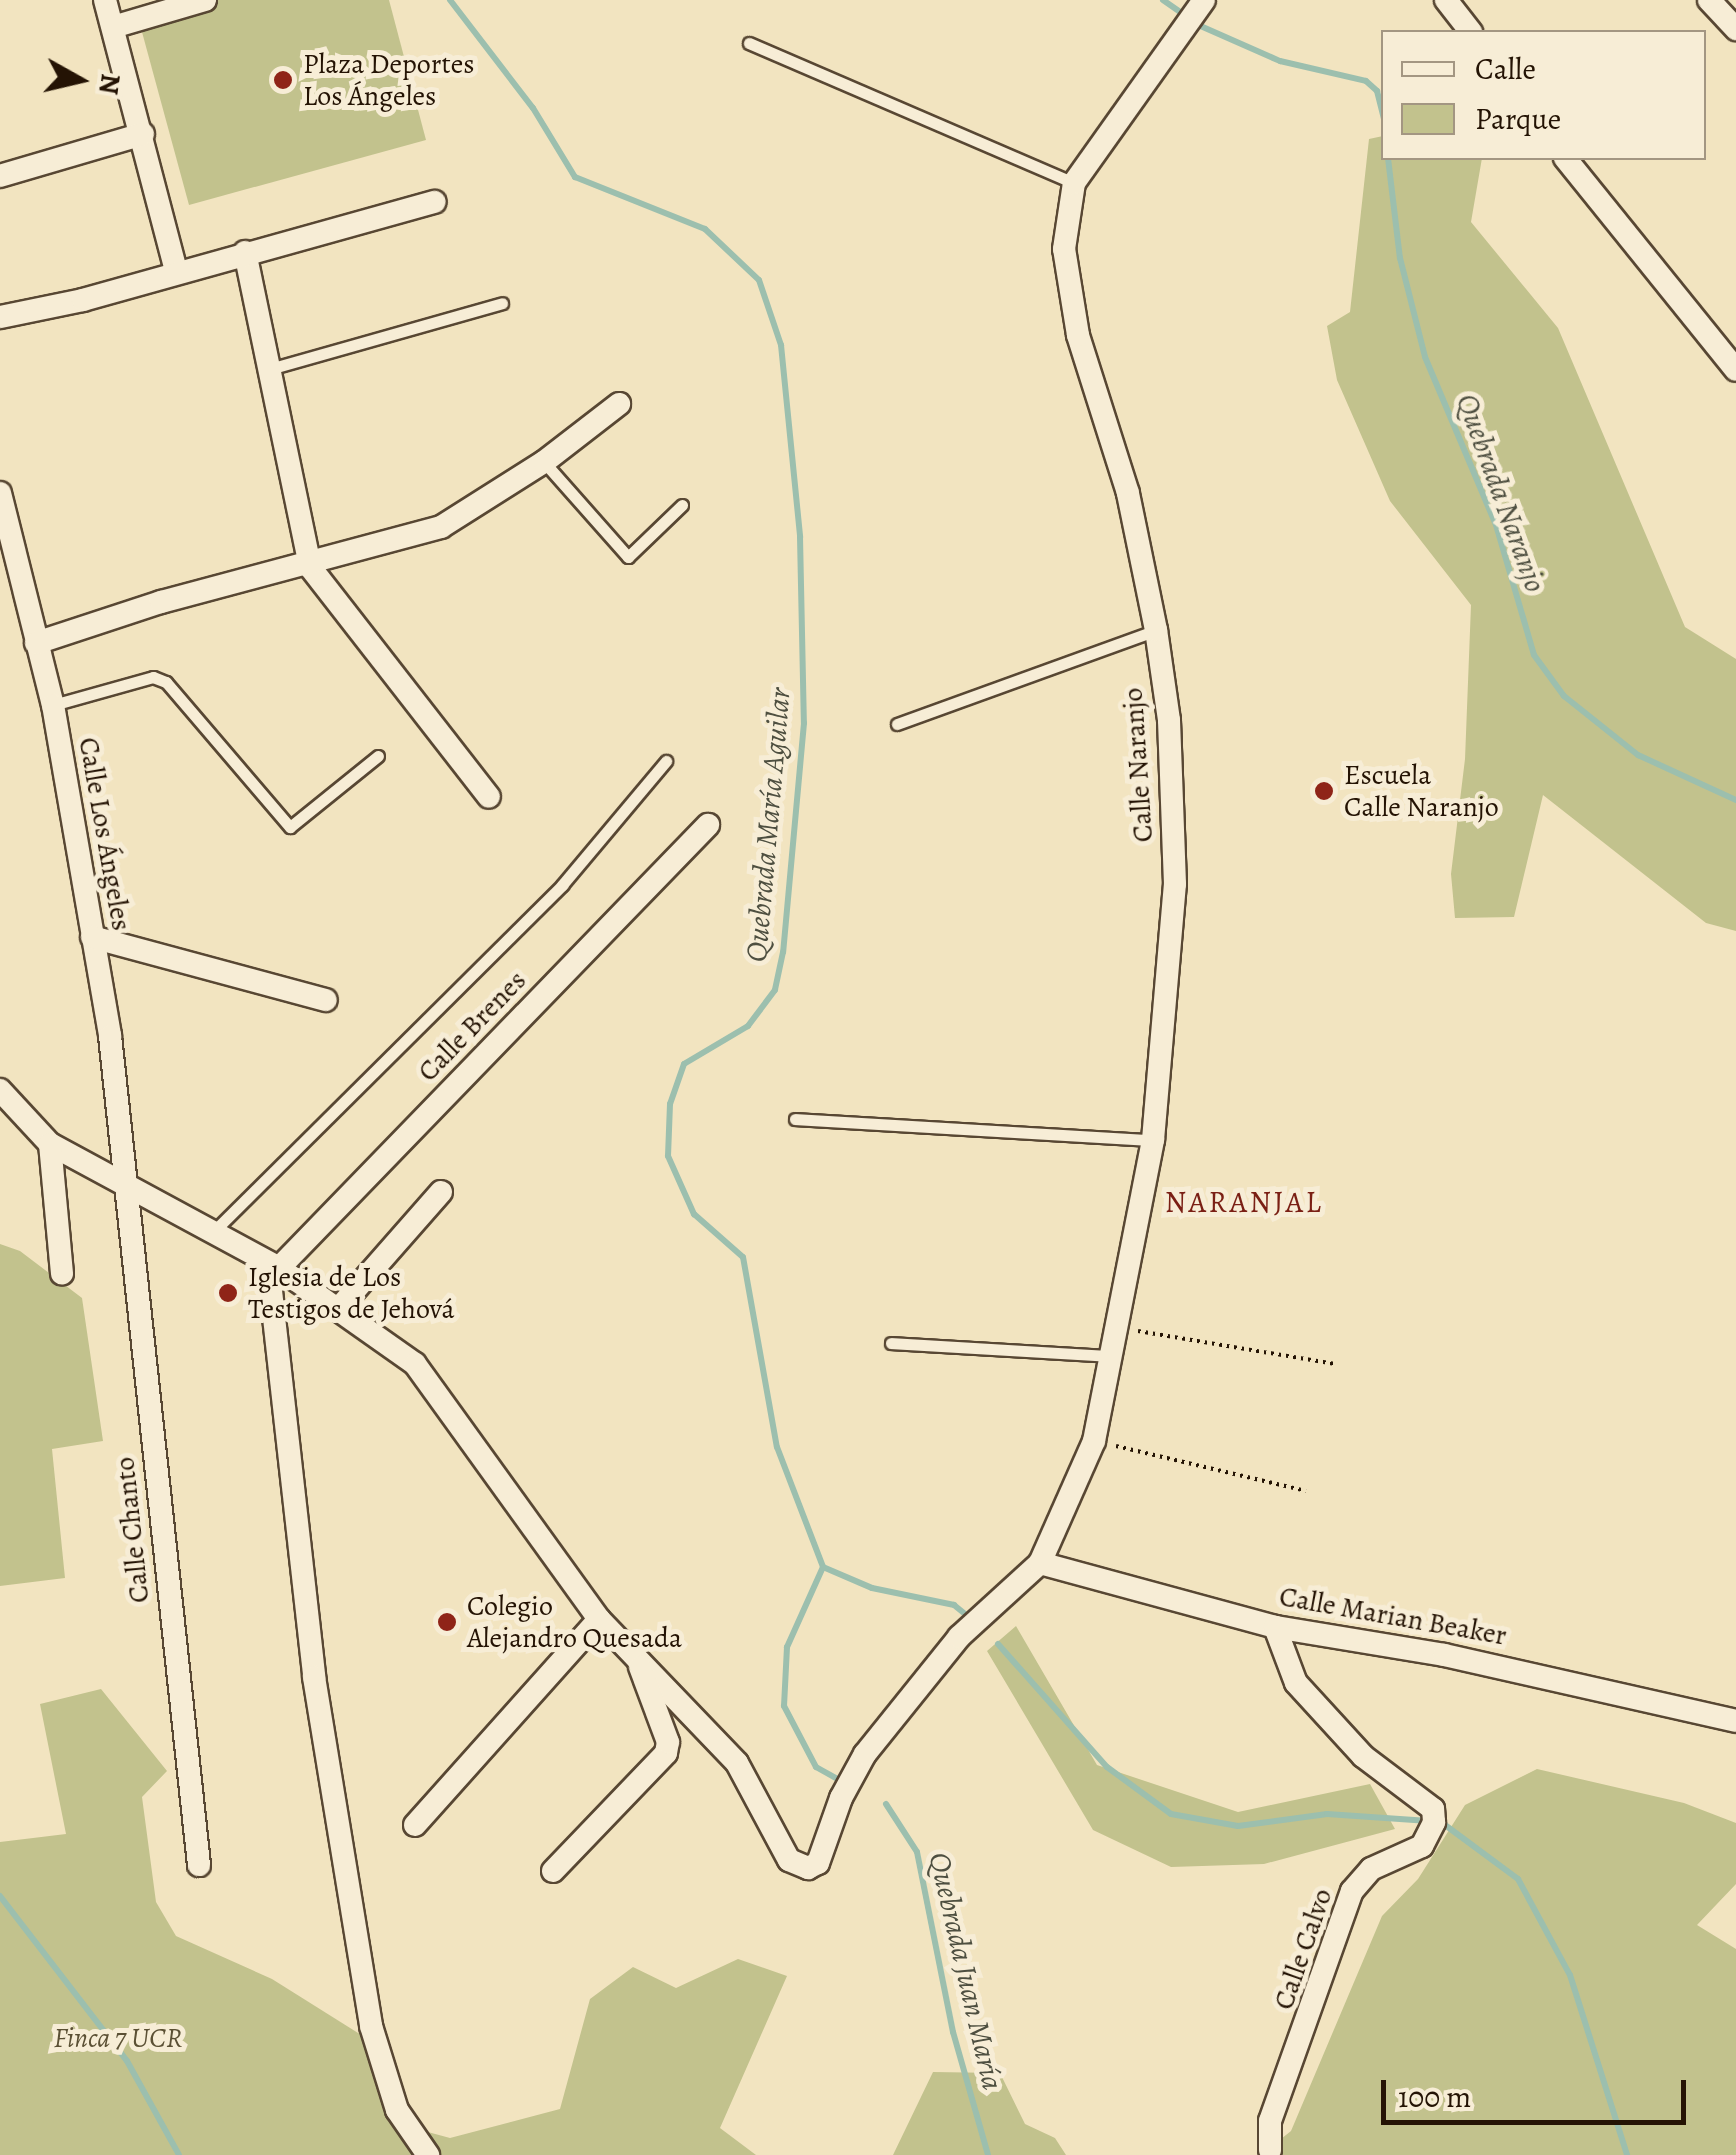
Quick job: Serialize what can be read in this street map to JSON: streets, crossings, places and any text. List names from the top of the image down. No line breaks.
{"streets":{"street":["Calle Naranjo","Calle Los Ángeles","Calle Brenes","Calle Chanto","Calle Marian Beaker","Calle Calvo"]},"crossings":[["Calle Naranjo","Calle Marian Beaker"],["Calle Los Ángeles","Calle Chanto"],["Calle Marian Beaker","Calle Calvo"]],"districts":["NARANJAL"],"water":["Quebrada Naranjo","Quebrada María Aguilar","Quebrada Juan María"],"parks":["Finca 7 UCR"],"places":["Plaza Deportes Los Ángeles","Escuela Calle Naranjo","Iglesia de Los Testigos de Jehová","Colegio Alejandro Quesada"],"legend":["Calle","Parque"],"scale_bar":"100 m","north":"right"}
